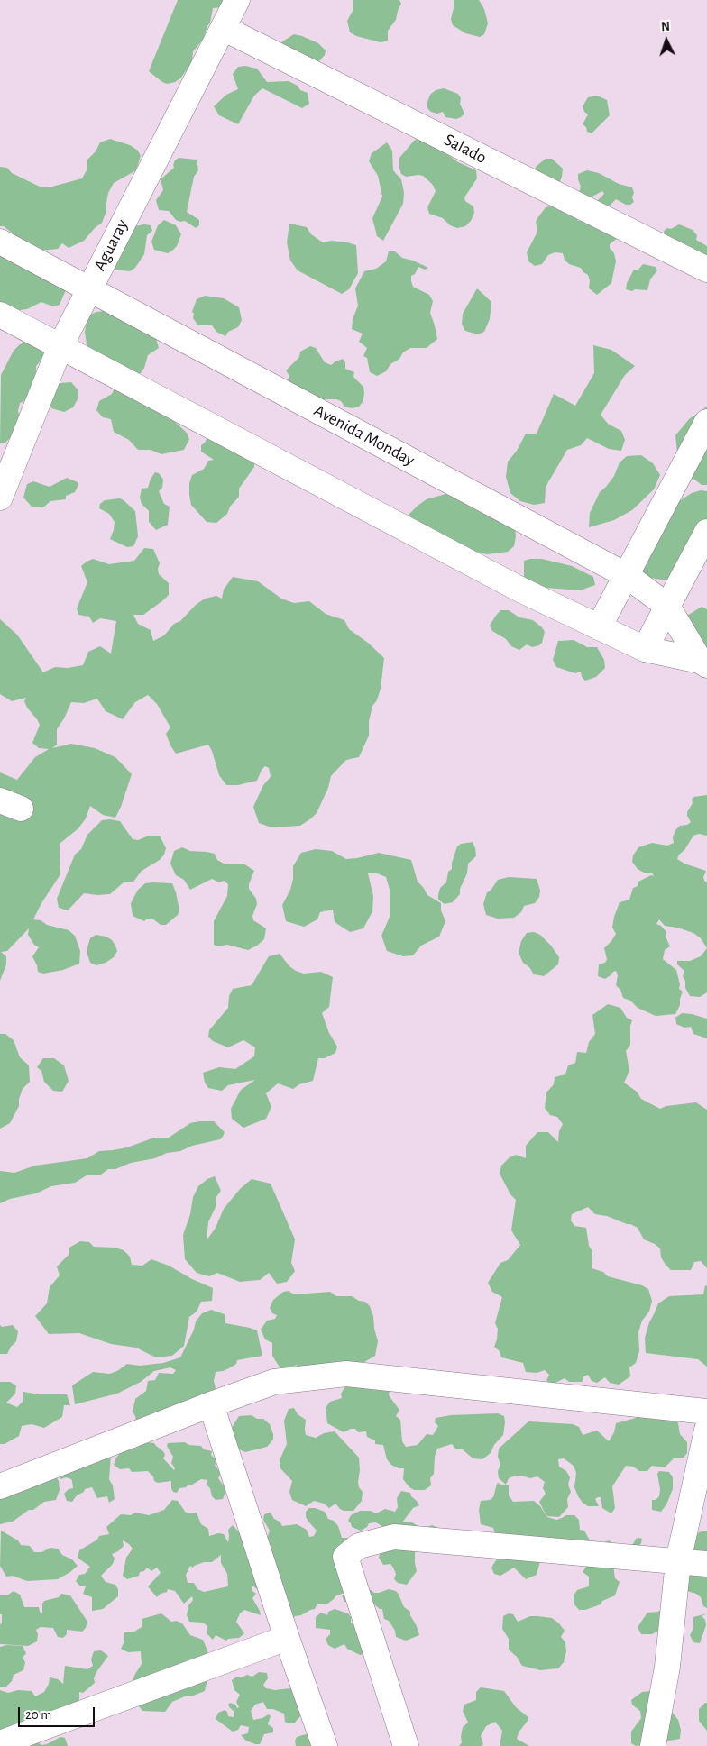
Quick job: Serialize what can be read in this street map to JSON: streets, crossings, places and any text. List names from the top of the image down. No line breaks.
{"streets":{"street":["Salado","Aguaray","Avenida Monday"]},"crossings":[["Salado","Aguaray"],["Aguaray","Avenida Monday"]],"scale_bar":"20 m","north":"top"}
